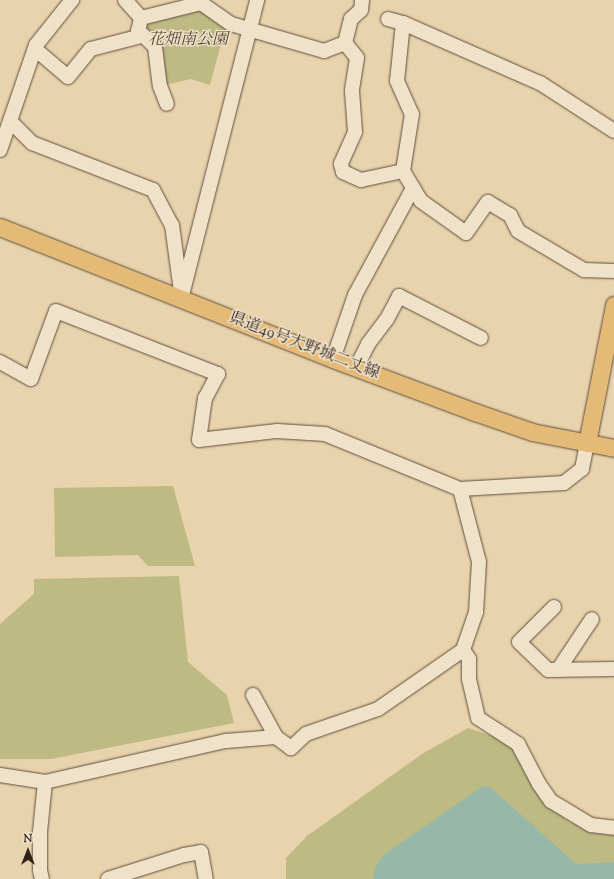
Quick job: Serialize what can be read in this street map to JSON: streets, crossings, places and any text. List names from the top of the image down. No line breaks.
{"streets":{"main road":["県道49号大野城二丈線"]},"parks":["花畑南公園"],"north":"top"}
